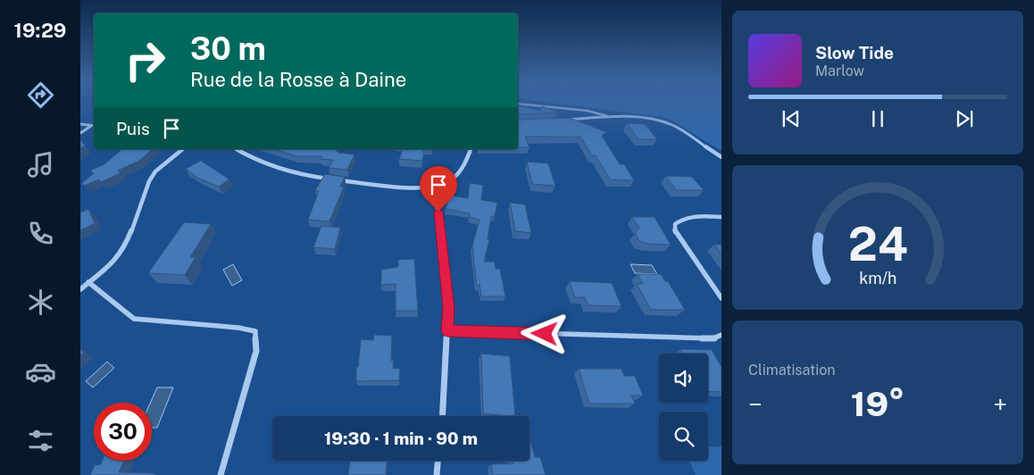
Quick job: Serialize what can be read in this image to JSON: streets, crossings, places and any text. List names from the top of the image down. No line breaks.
{"page":{"tabs":"19:29","turn":["30 m","Rue de la Rosse à Daine"],"song":["Slow Tide","Marlow"],"then":"Puis","tile":"Climatisation","heat":["−","19°","+"],"limit":"30","trip":"19:30 · 1 min · 90 m","gauge":["24","km/h"]}}
